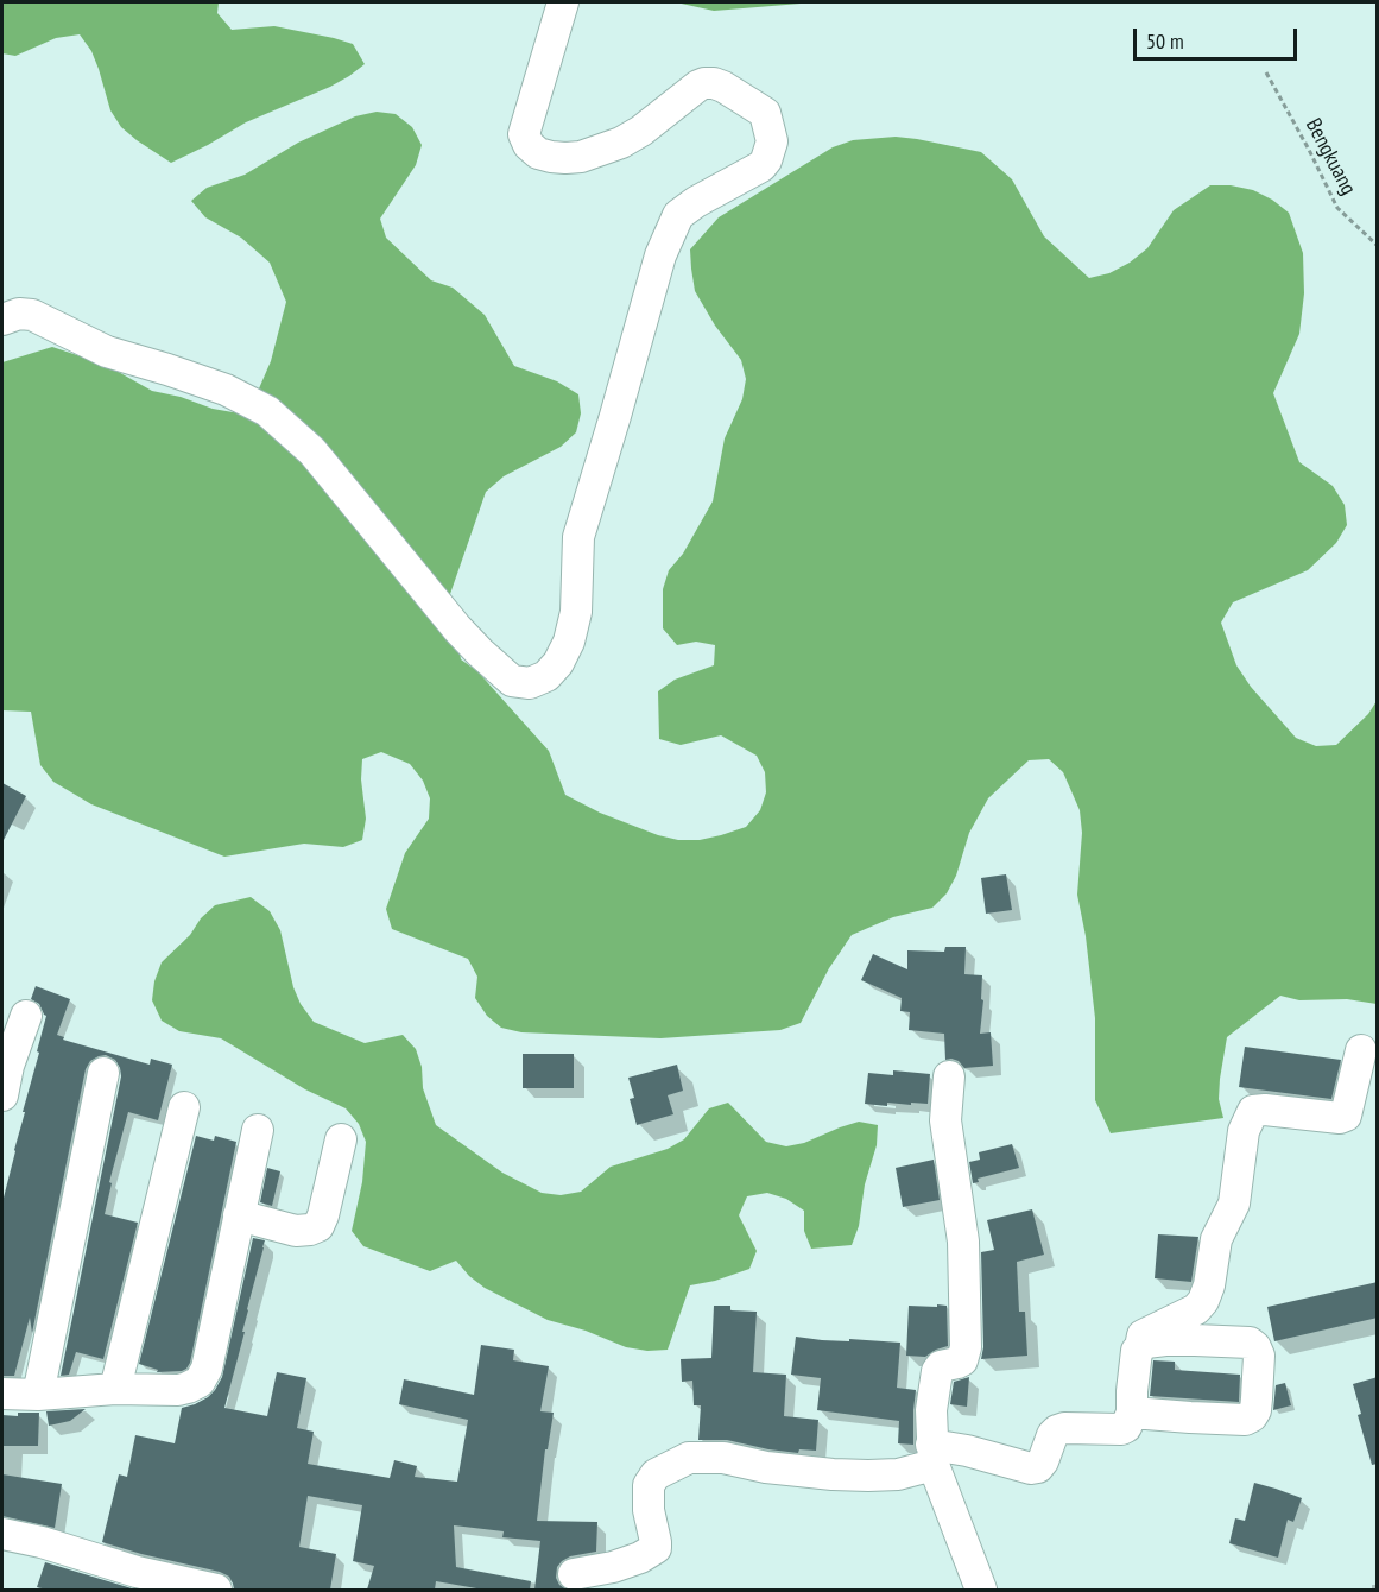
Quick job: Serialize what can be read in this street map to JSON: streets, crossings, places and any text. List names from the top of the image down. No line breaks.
{"streets":{"path":["Bengkuang"]},"scale_bar":"50 m"}
